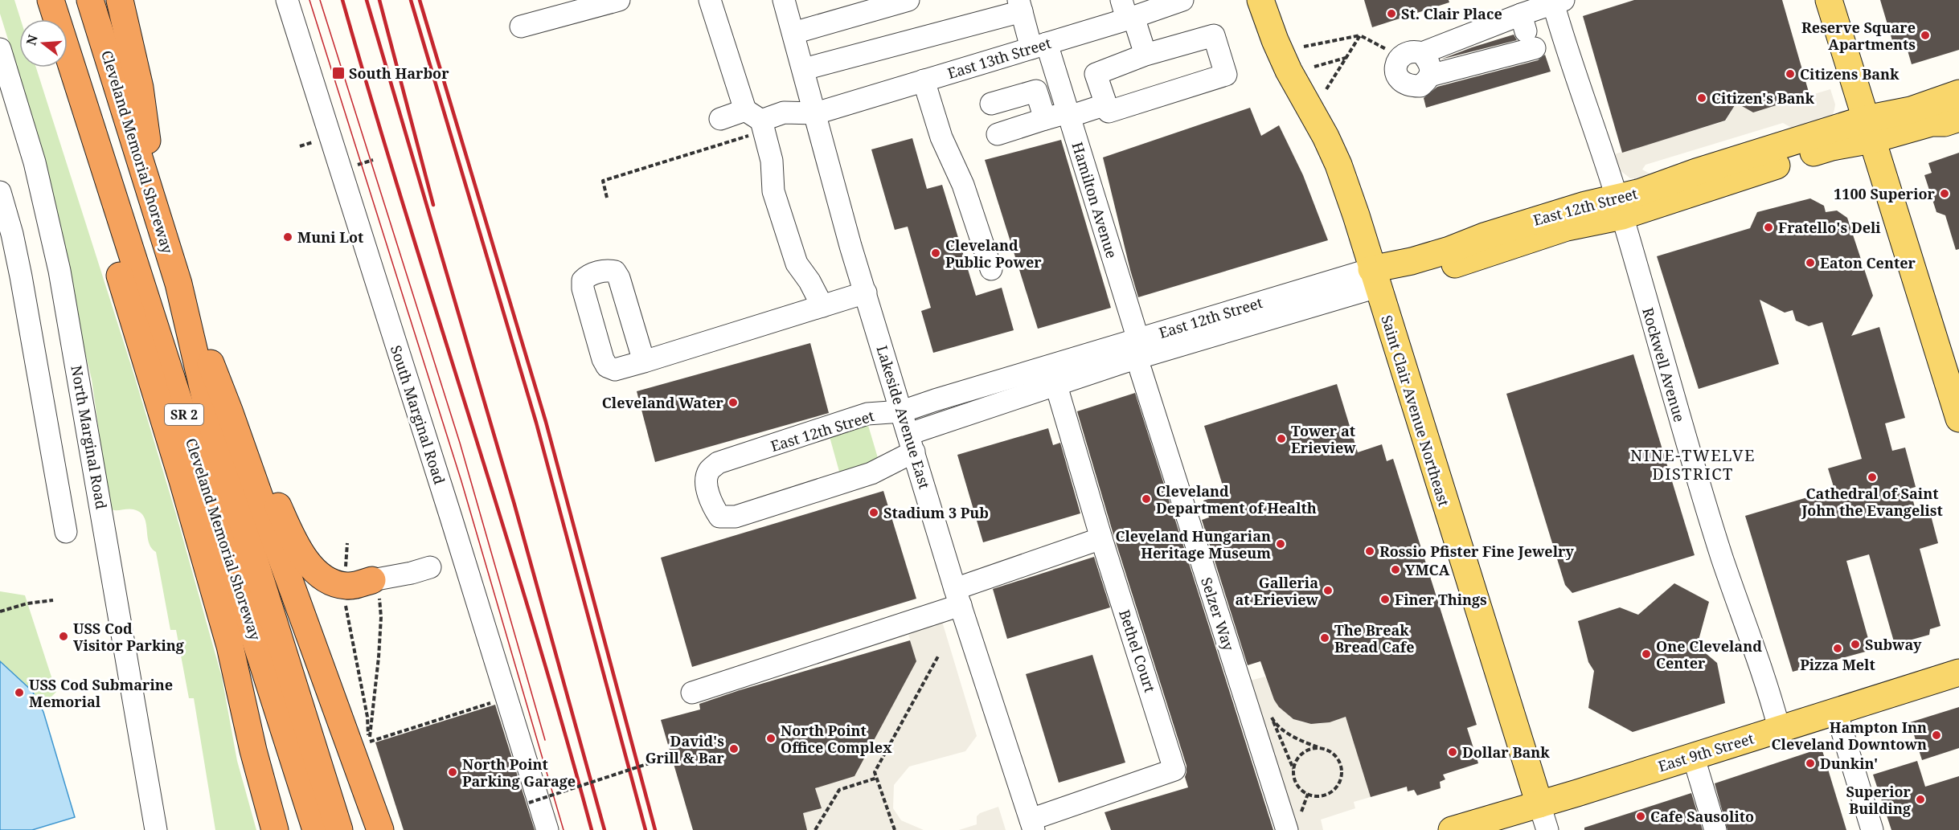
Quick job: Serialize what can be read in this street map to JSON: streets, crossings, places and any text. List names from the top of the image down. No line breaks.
{"streets":{"highway":["Cleveland Memorial Shoreway","SR 2"],"main road":["East 12th Street","Saint Clair Avenue Northeast","East 9th Street"],"street":["East 13th Street","Hamilton Avenue","Rockwell Avenue","South Marginal Road","Lakeside Avenue East","North Marginal Road","Selzer Way","Bethel Court"]},"crossings":[["East 13th Street","Hamilton Avenue"],["East 13th Street","Lakeside Avenue East"],["Hamilton Avenue","East 12th Street"],["Hamilton Avenue","Selzer Way"],["East 12th Street","Rockwell Avenue"],["East 12th Street","Saint Clair Avenue Northeast"],["East 12th Street","Lakeside Avenue East"],["East 12th Street","Selzer Way"],["East 12th Street","Bethel Court"],["Rockwell Avenue","East 9th Street"],["Saint Clair Avenue Northeast","East 9th Street"],["Lakeside Avenue East","Bethel Court"]],"districts":["NINE-TWELVE DISTRICT"],"places":{"other":["St. Clair Place","Reserve Square Apartments","Citizens Bank","Citizen's Bank","1100 Superior","Fratello's Deli","Muni Lot","Cleveland Public Power","Eaton Center","Cleveland Water","Tower at Erieview","Cathedral of Saint John the Evangelist","Cleveland Department of Health","Stadium 3 Pub","Cleveland Hungarian Heritage Museum","Rossio Pfister Fine Jewelry","YMCA","Galleria at Erieview","Finer Things","USS Cod Visitor Parking","The Break Bread Cafe","Subway","Pizza Melt","One Cleveland Center","USS Cod Submarine Memorial","Hampton Inn Cleveland Downtown","North Point Office Complex","David's Grill & Bar","Dollar Bank","Dunkin'","North Point Parking Garage","Superior Building","Cafe Sausolito"],"transit":["South Harbor"]},"north":"left"}
